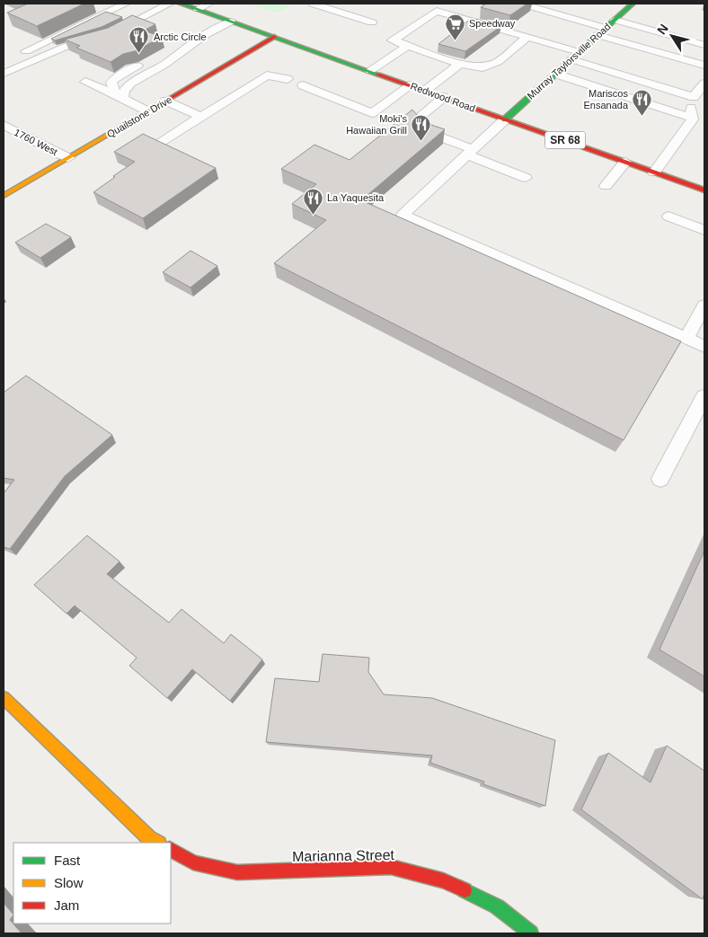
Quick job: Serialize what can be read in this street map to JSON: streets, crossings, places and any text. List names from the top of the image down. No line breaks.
{"streets":{"street":["Murray Taylorsville Road","Redwood Road","Quailstone Drive","SR 68","Marianna Street"],"lane":["1760 West"]},"crossings":[["Murray Taylorsville Road","Redwood Road"],["Redwood Road","Quailstone Drive"],["Quailstone Drive","1760 West"]],"places":{"supermarket":["Speedway"],"restaurant":["Arctic Circle","Mariscos Ensanada","Moki's Hawaiian Grill","La Yaquesita"]},"legend":["Fast","Slow","Jam"],"north":"top left"}
